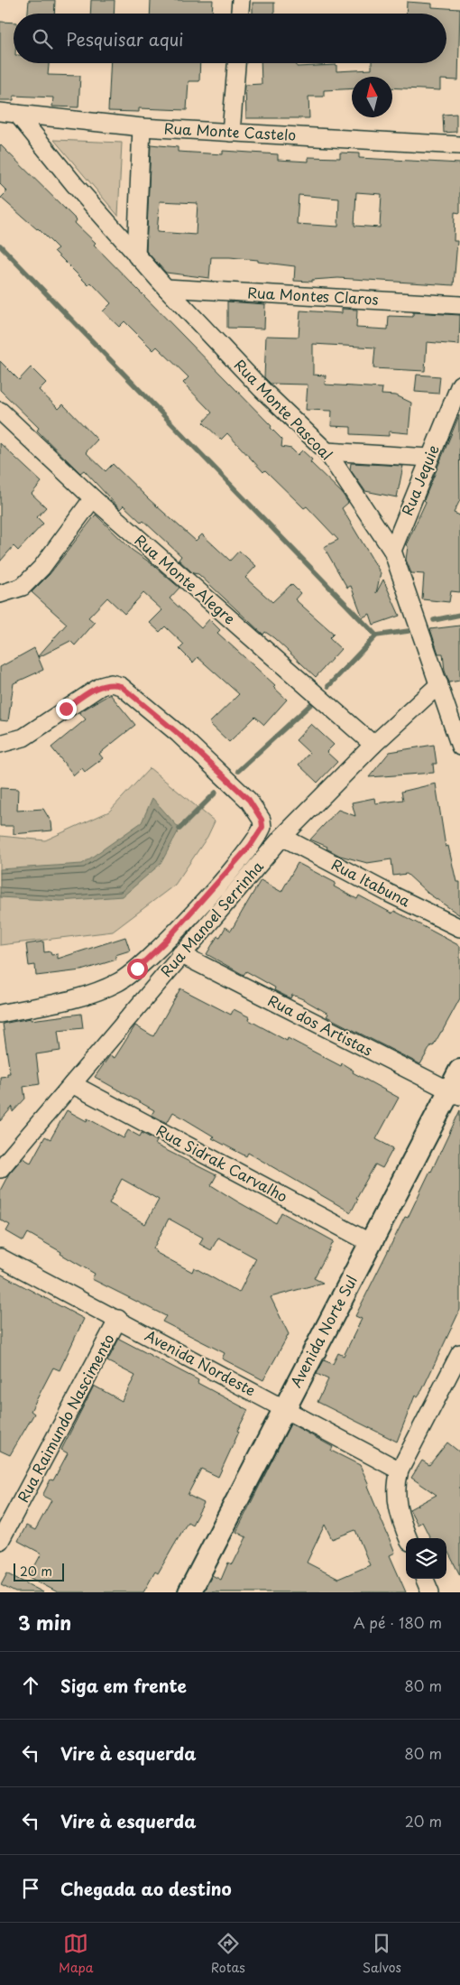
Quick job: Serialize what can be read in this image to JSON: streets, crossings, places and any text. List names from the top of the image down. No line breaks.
{"streets":{"street":["Rua Monte Castelo","Rua Montes Claros","Rua Monte Pascoal","Rua Jequie","Rua Monte Alegre","Rua Itabuna","Rua Manoel Serrinha","Rua dos Artistas","Rua Sidrak Carvalho","Avenida Norte Sul","Avenida Nordeste","Rua Raimundo Nascimento"]},"crossings":[["Rua Monte Castelo","Rua Monte Pascoal"],["Rua Montes Claros","Rua Monte Pascoal"],["Rua Monte Pascoal","Rua Jequie"],["Rua Monte Pascoal","Rua Manoel Serrinha"],["Rua Monte Alegre","Rua Manoel Serrinha"],["Rua Itabuna","Rua Manoel Serrinha"],["Rua Manoel Serrinha","Rua dos Artistas"],["Rua Manoel Serrinha","Rua Sidrak Carvalho"],["Rua dos Artistas","Avenida Norte Sul"],["Rua Sidrak Carvalho","Avenida Norte Sul"],["Avenida Norte Sul","Avenida Nordeste"],["Avenida Nordeste","Rua Raimundo Nascimento"]],"scale_bar":"20 m","north":"top","page":{"search":"Pesquisar aqui","scale":"20 m","heading":["3 min","A pé · 180 m"],"list":[["Siga em frente","80 m"],["Vire à esquerda","80 m"],["Vire à esquerda","20 m"],"Chegada ao destino"],"nav":["Mapa","Rotas","Salvos"]}}
